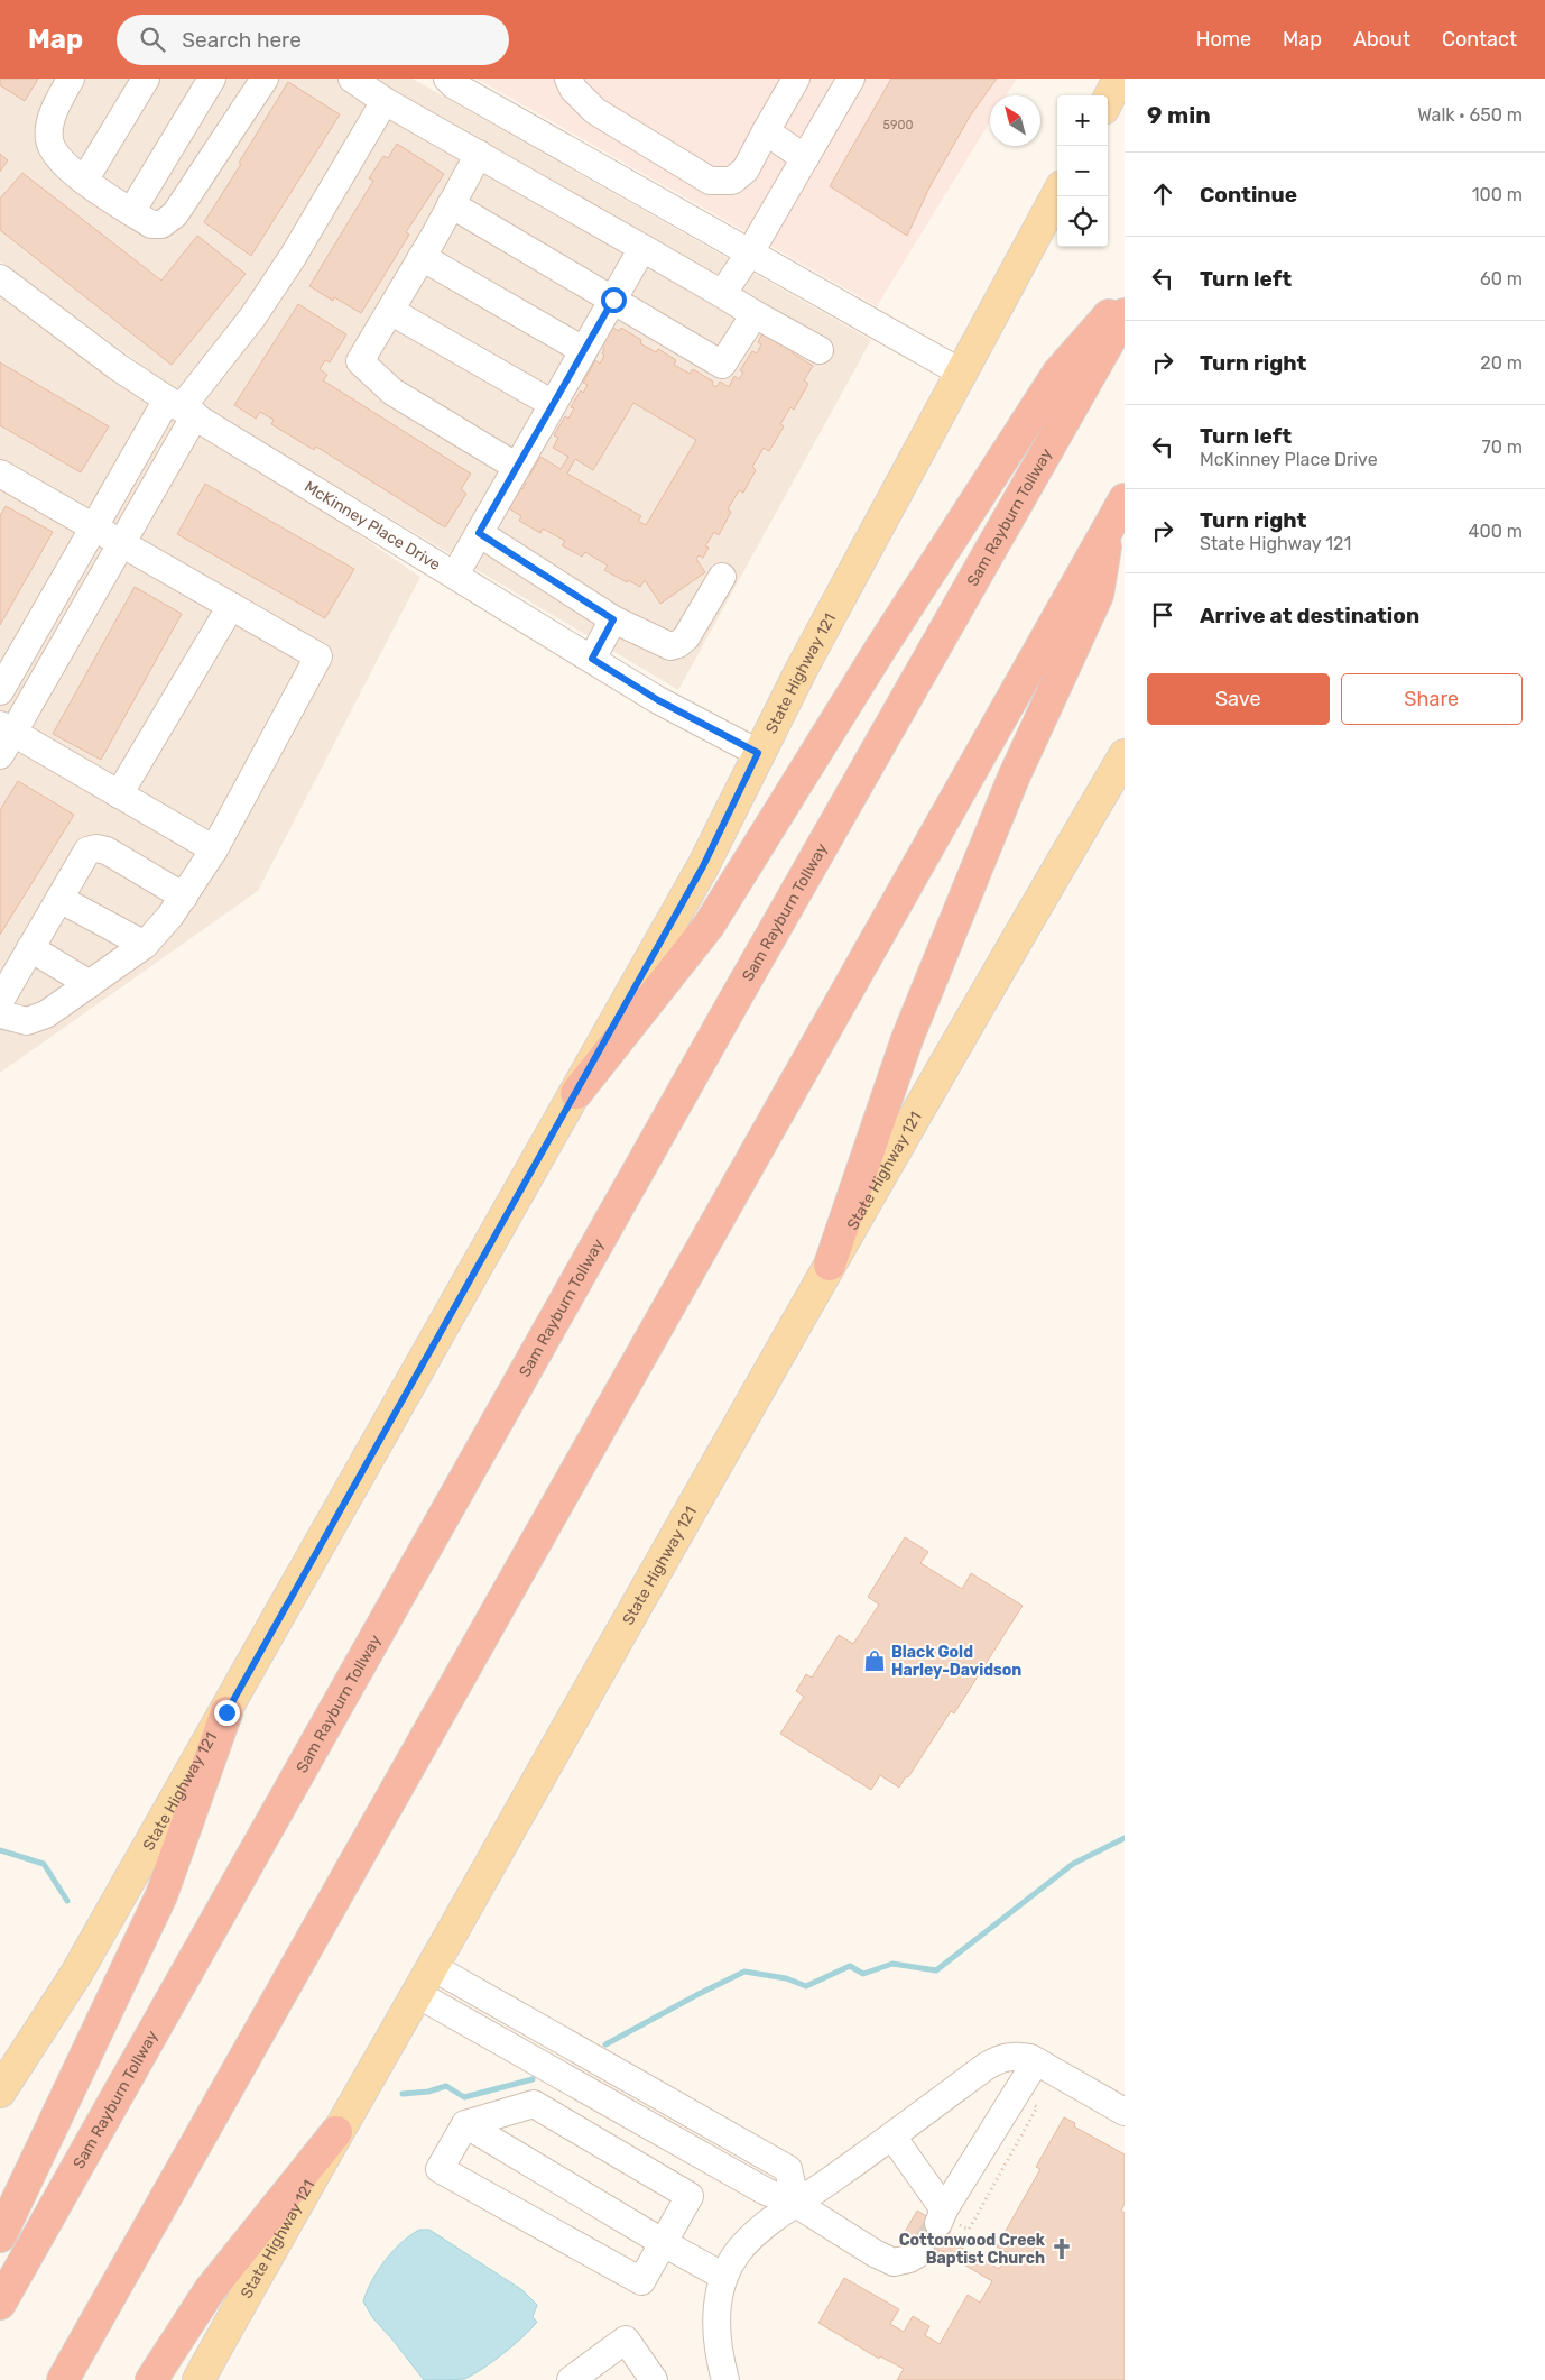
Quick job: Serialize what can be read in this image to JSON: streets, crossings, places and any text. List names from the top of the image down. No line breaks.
{"streets":{"highway":["Sam Rayburn Tollway"],"main road":["State Highway 121"],"street":["McKinney Place Drive"]},"crossings":[["McKinney Place Drive","State Highway 121"]],"places":{"shop":["Black Gold Harley-Davidson"],"church":["Cottonwood Creek Baptist Church"]},"house_numbers":["5900"],"north":"top left","page":{"header":"Map","search":"Search here","nav":["Home","Map","About","Contact"],"heading":["9 min","Walk · 650 m"],"map_buttons":["+","−"],"list":[["Continue","100 m"],["Turn left","60 m"],["Turn right","20 m"],["Turn left","McKinney Place Drive","70 m"],["Turn right","State Highway 121","400 m"],"Arrive at destination"],"buttons":["Save","Share"]}}
